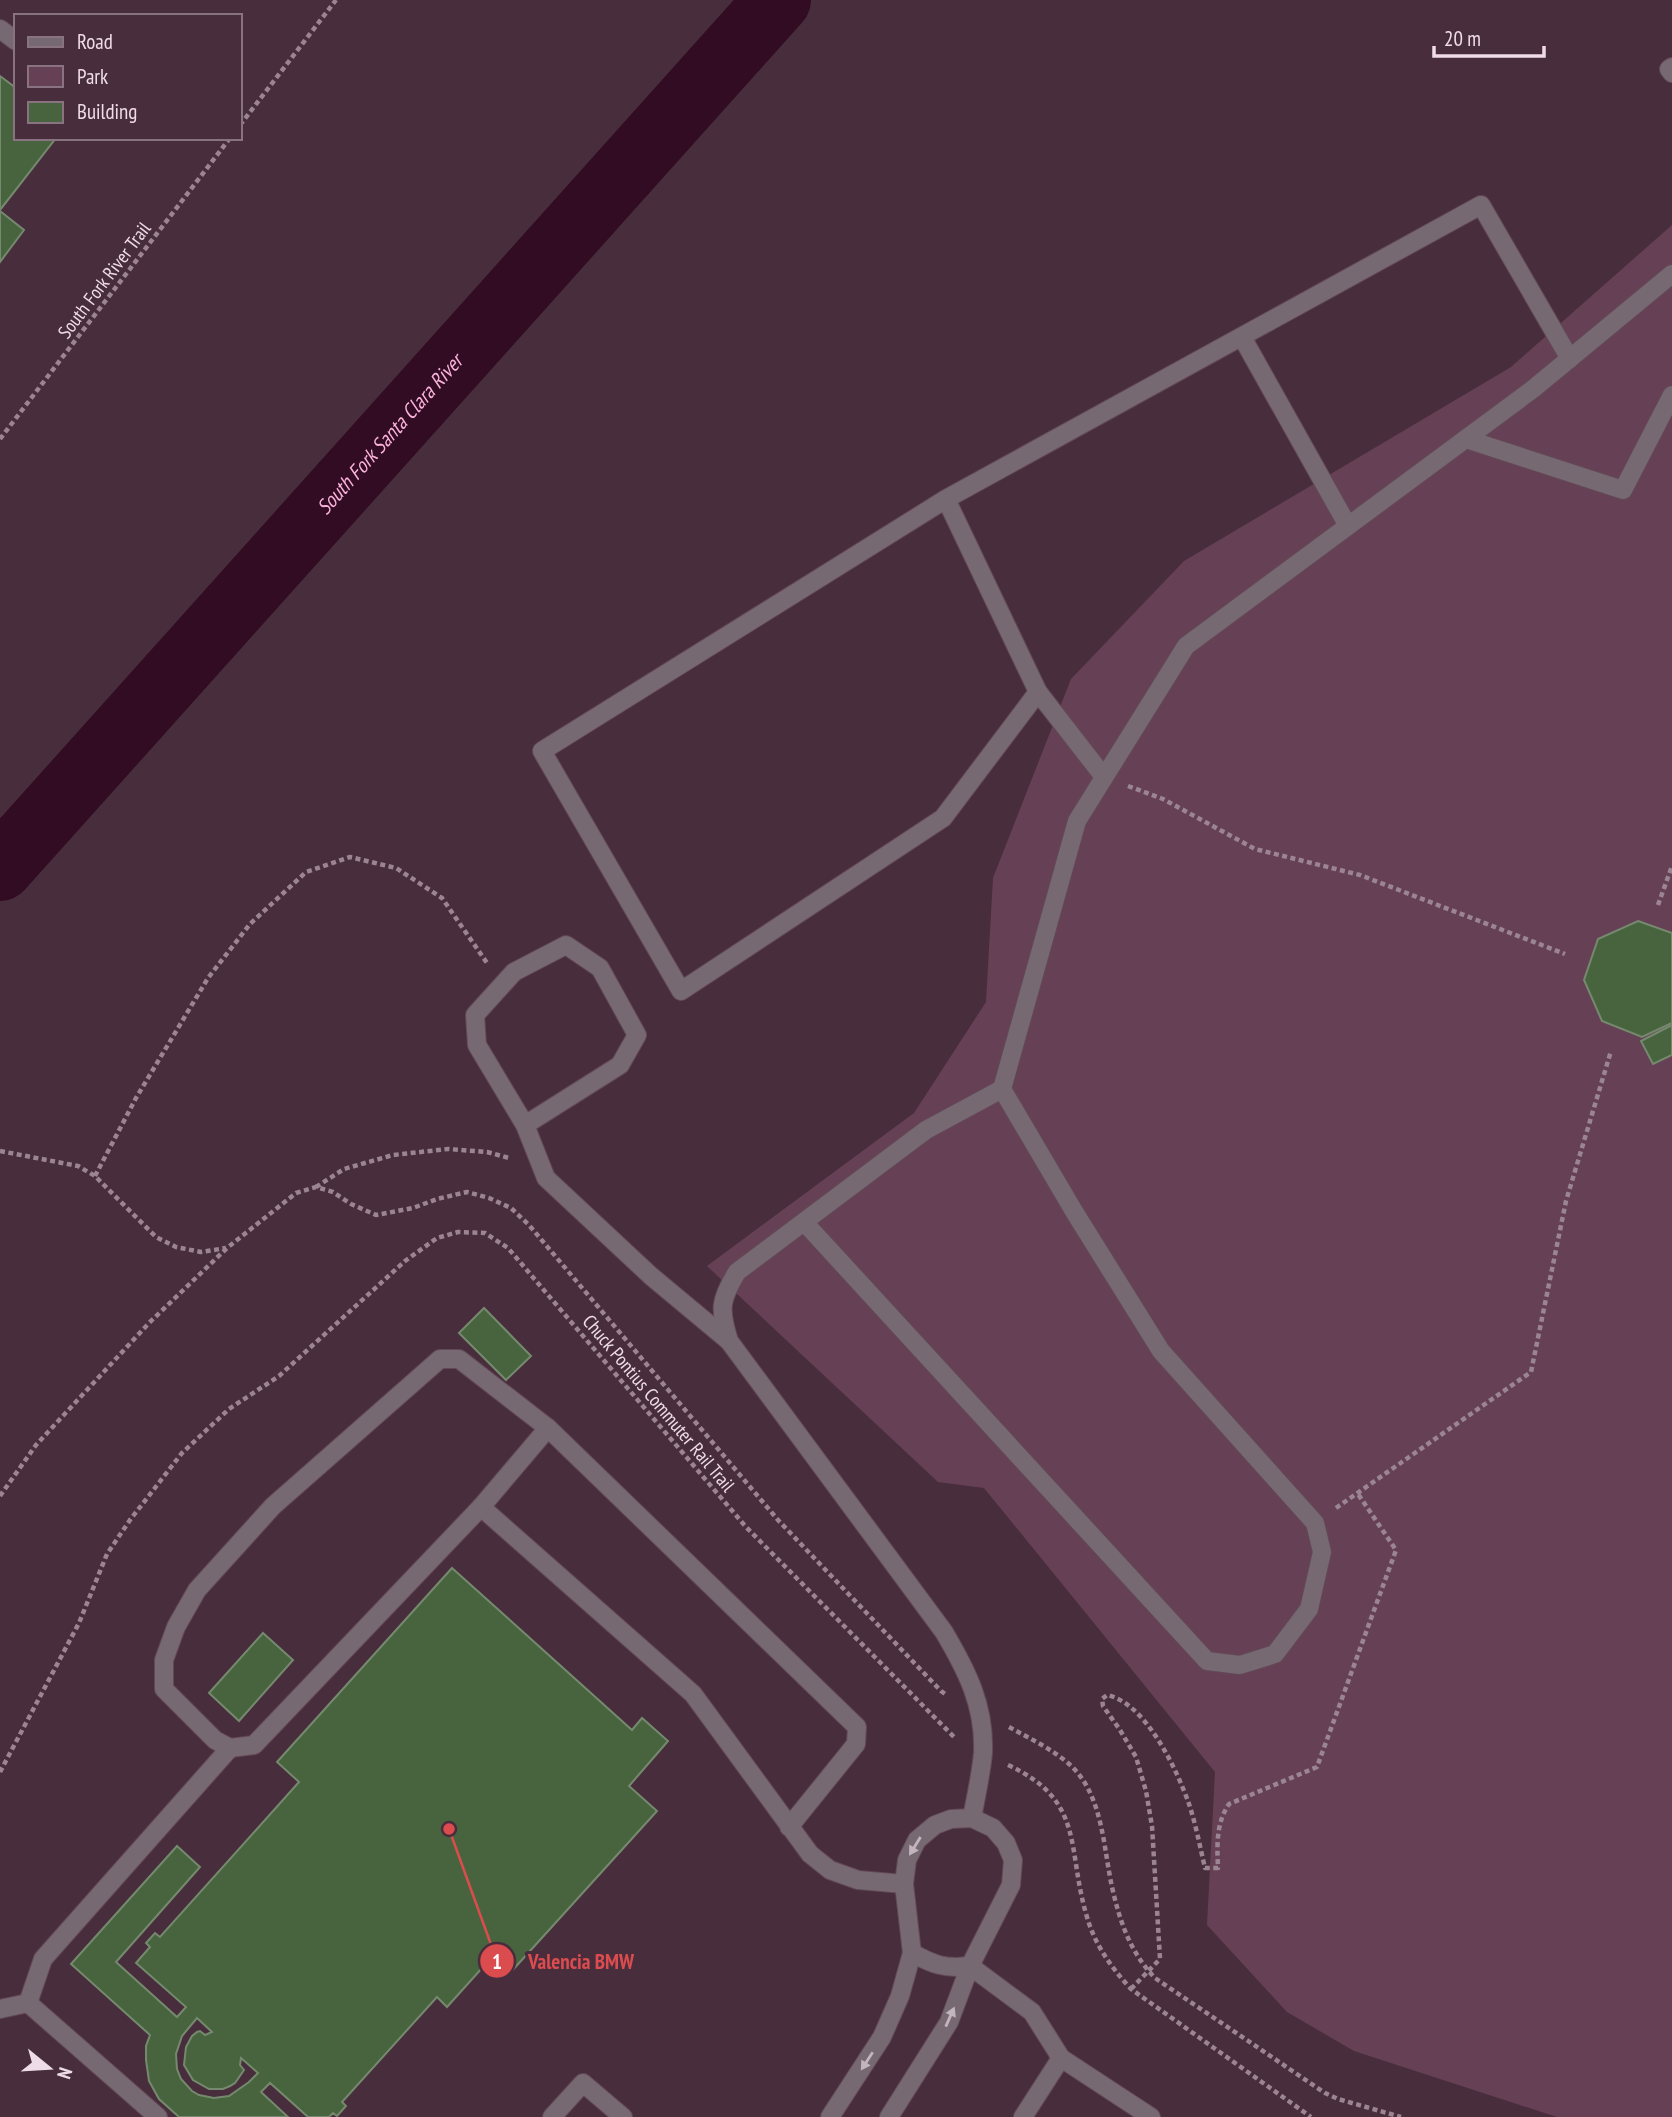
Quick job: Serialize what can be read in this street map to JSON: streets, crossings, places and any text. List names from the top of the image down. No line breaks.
{"streets":{"path":["South Fork River Trail","Chuck Pontius Commuter Rail Trail"]},"water":["South Fork Santa Clara River"],"places":["Valencia BMW"],"legend":["Road","Park","Building"],"scale_bar":"20 m","north":"right"}
